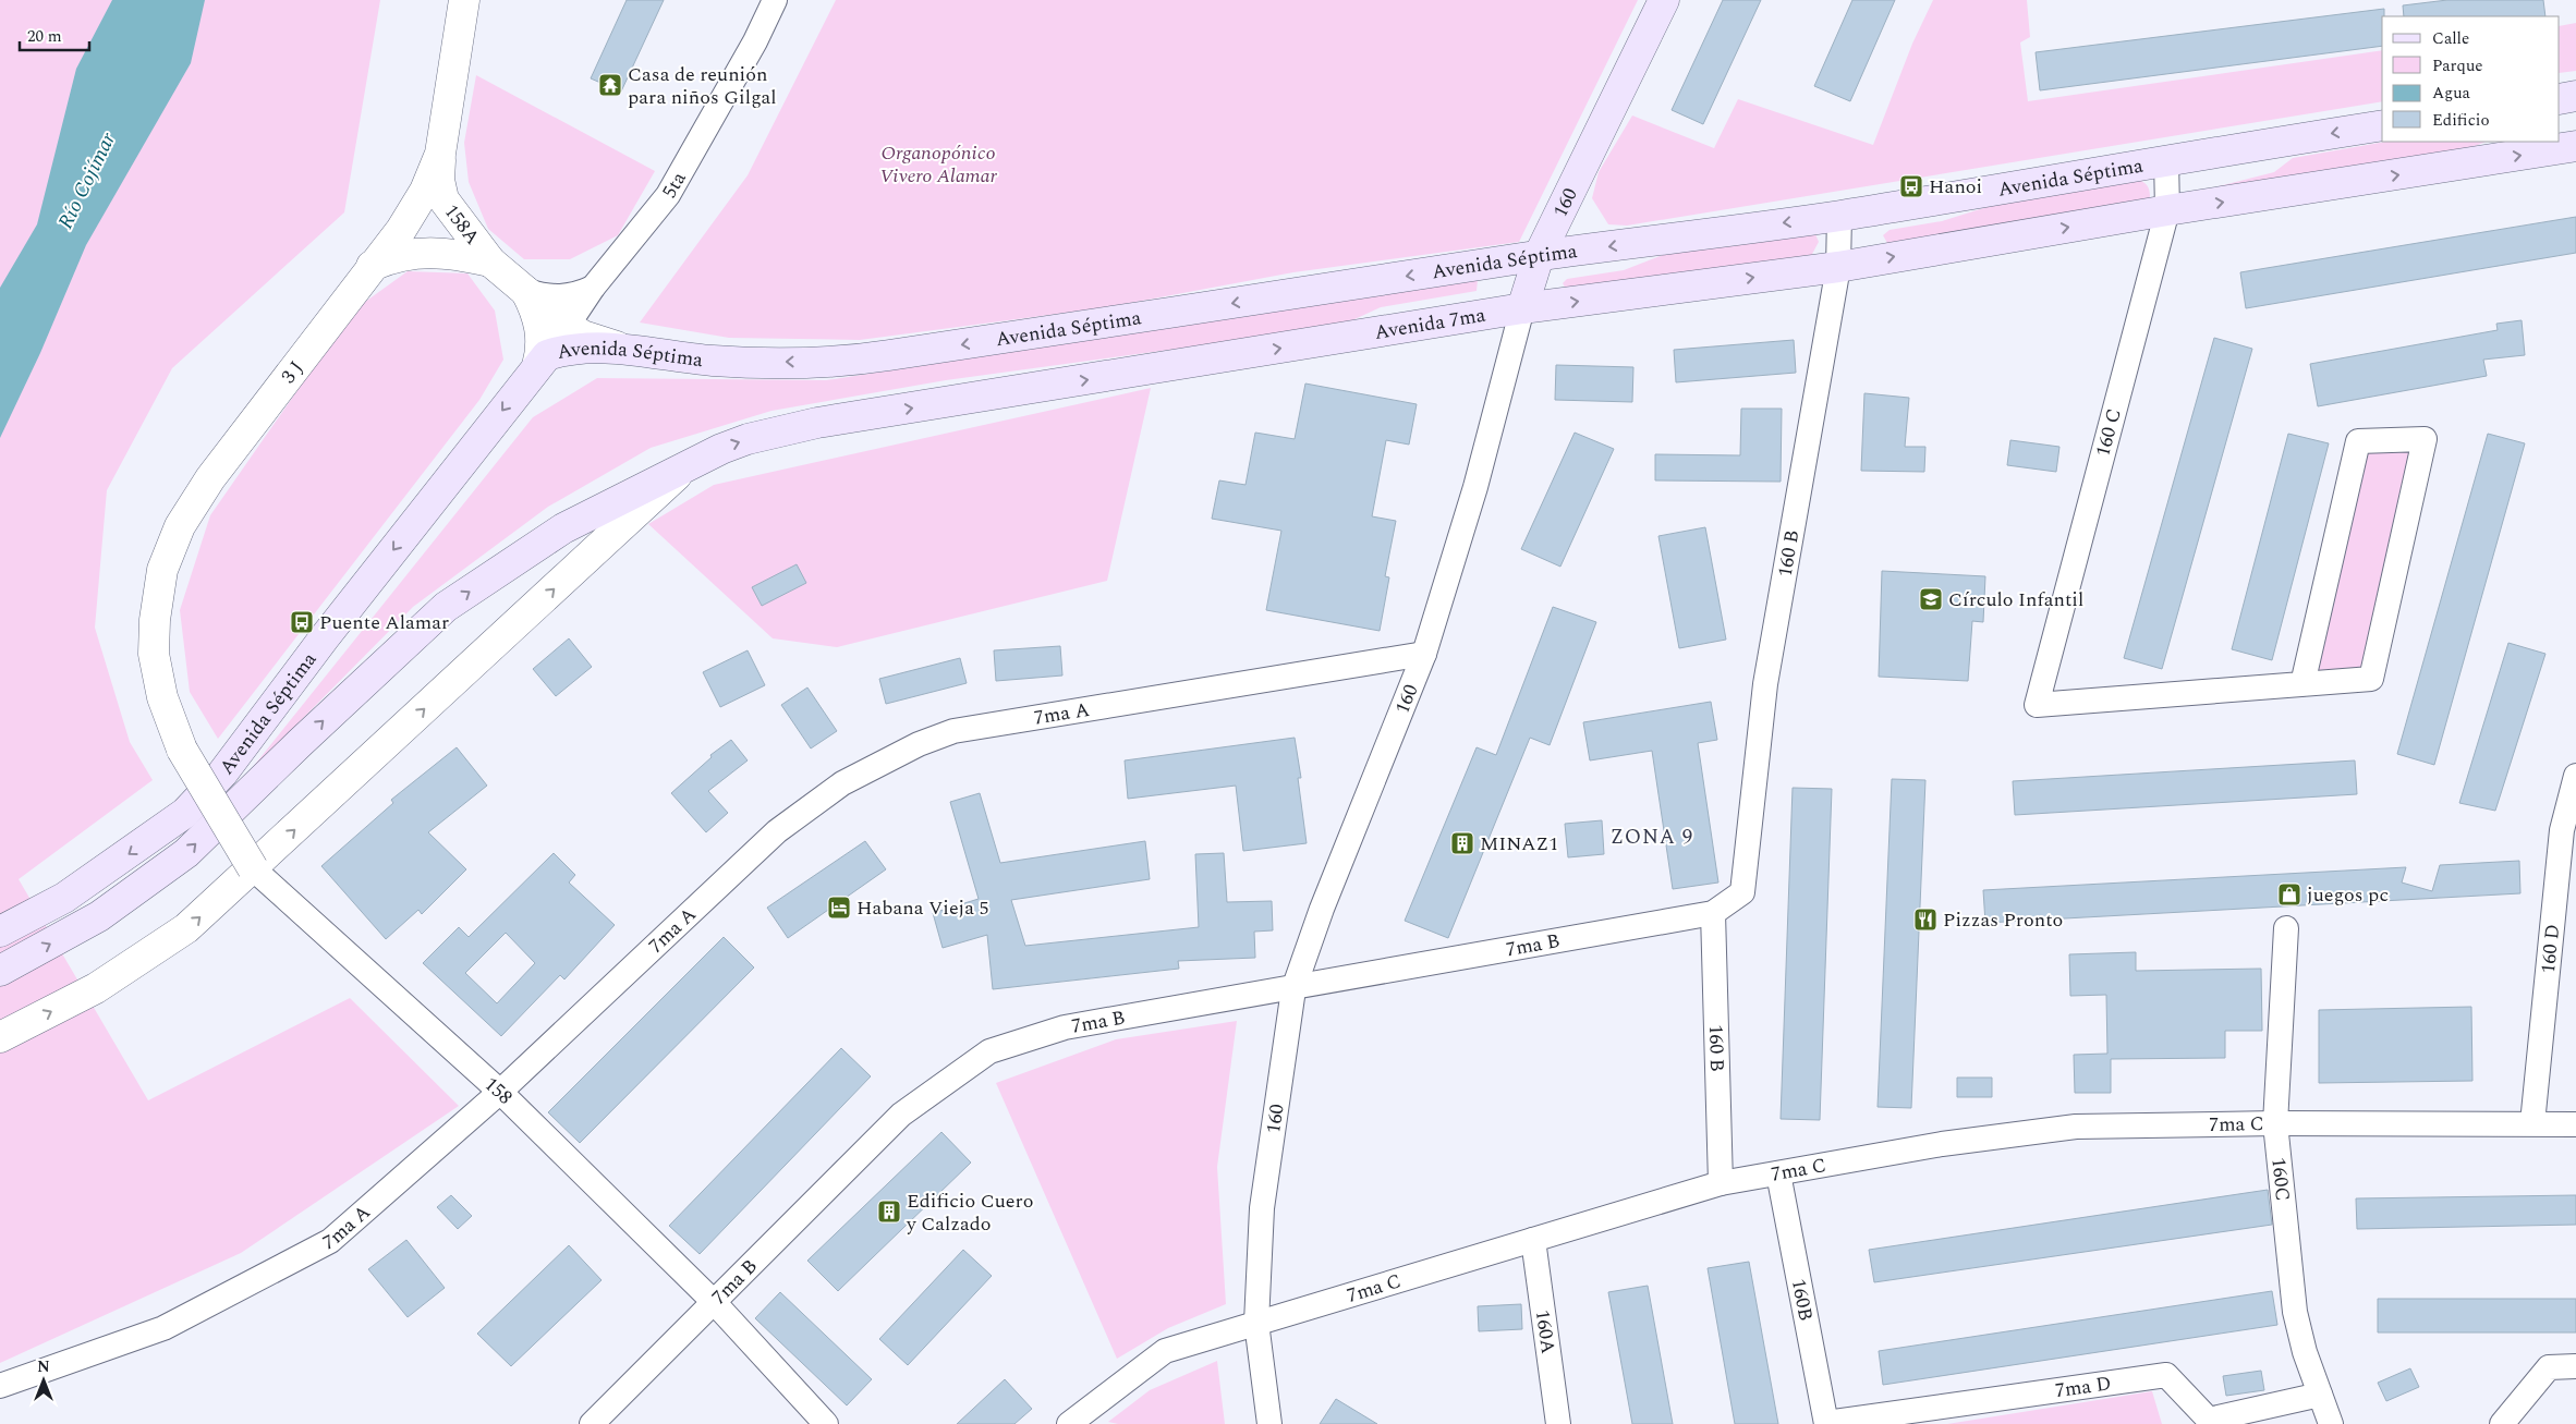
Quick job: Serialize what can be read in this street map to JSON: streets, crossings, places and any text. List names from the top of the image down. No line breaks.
{"streets":{"main road":["Avenida Séptima","160","Avenida 7ma"],"street":["5ta","158A","3 J","160 C","160 B","7ma A","7ma B","160 D","158","7ma C","160C","160B","160A","7ma D"]},"crossings":[["Avenida Séptima","5ta"],["Avenida Séptima","160"],["Avenida Séptima","158A"],["Avenida Séptima","Avenida 7ma"],["Avenida Séptima","160 C"],["Avenida Séptima","160 B"],["Avenida Séptima","158"],["5ta","158A"],["160","Avenida 7ma"],["160","7ma A"],["160","7ma B"],["160","7ma C"],["158A","3 J"],["3 J","158"],["160 B","7ma B"],["160 B","7ma C"],["7ma A","158"],["7ma B","158"],["160 D","7ma C"],["7ma C","160C"],["7ma C","160B"],["7ma C","160A"],["160C","7ma D"],["160B","7ma D"]],"districts":["ZONA 9"],"water":["Río Cojímar"],"parks":["Organopónico Vivero Alamar"],"places":{"temple":["Casa de reunión para niños Gilgal"],"bus stop":["Hanoi","Puente Alamar"],"school or university":["Círculo Infantil"],"building":["MINAZ1","Edificio Cuero y Calzado"],"shop":["juegos pc"],"hotel":["Habana Vieja 5"],"restaurant":["Pizzas Pronto"]},"legend":["Calle","Parque","Agua","Edificio"],"scale_bar":"20 m","north":"top"}
